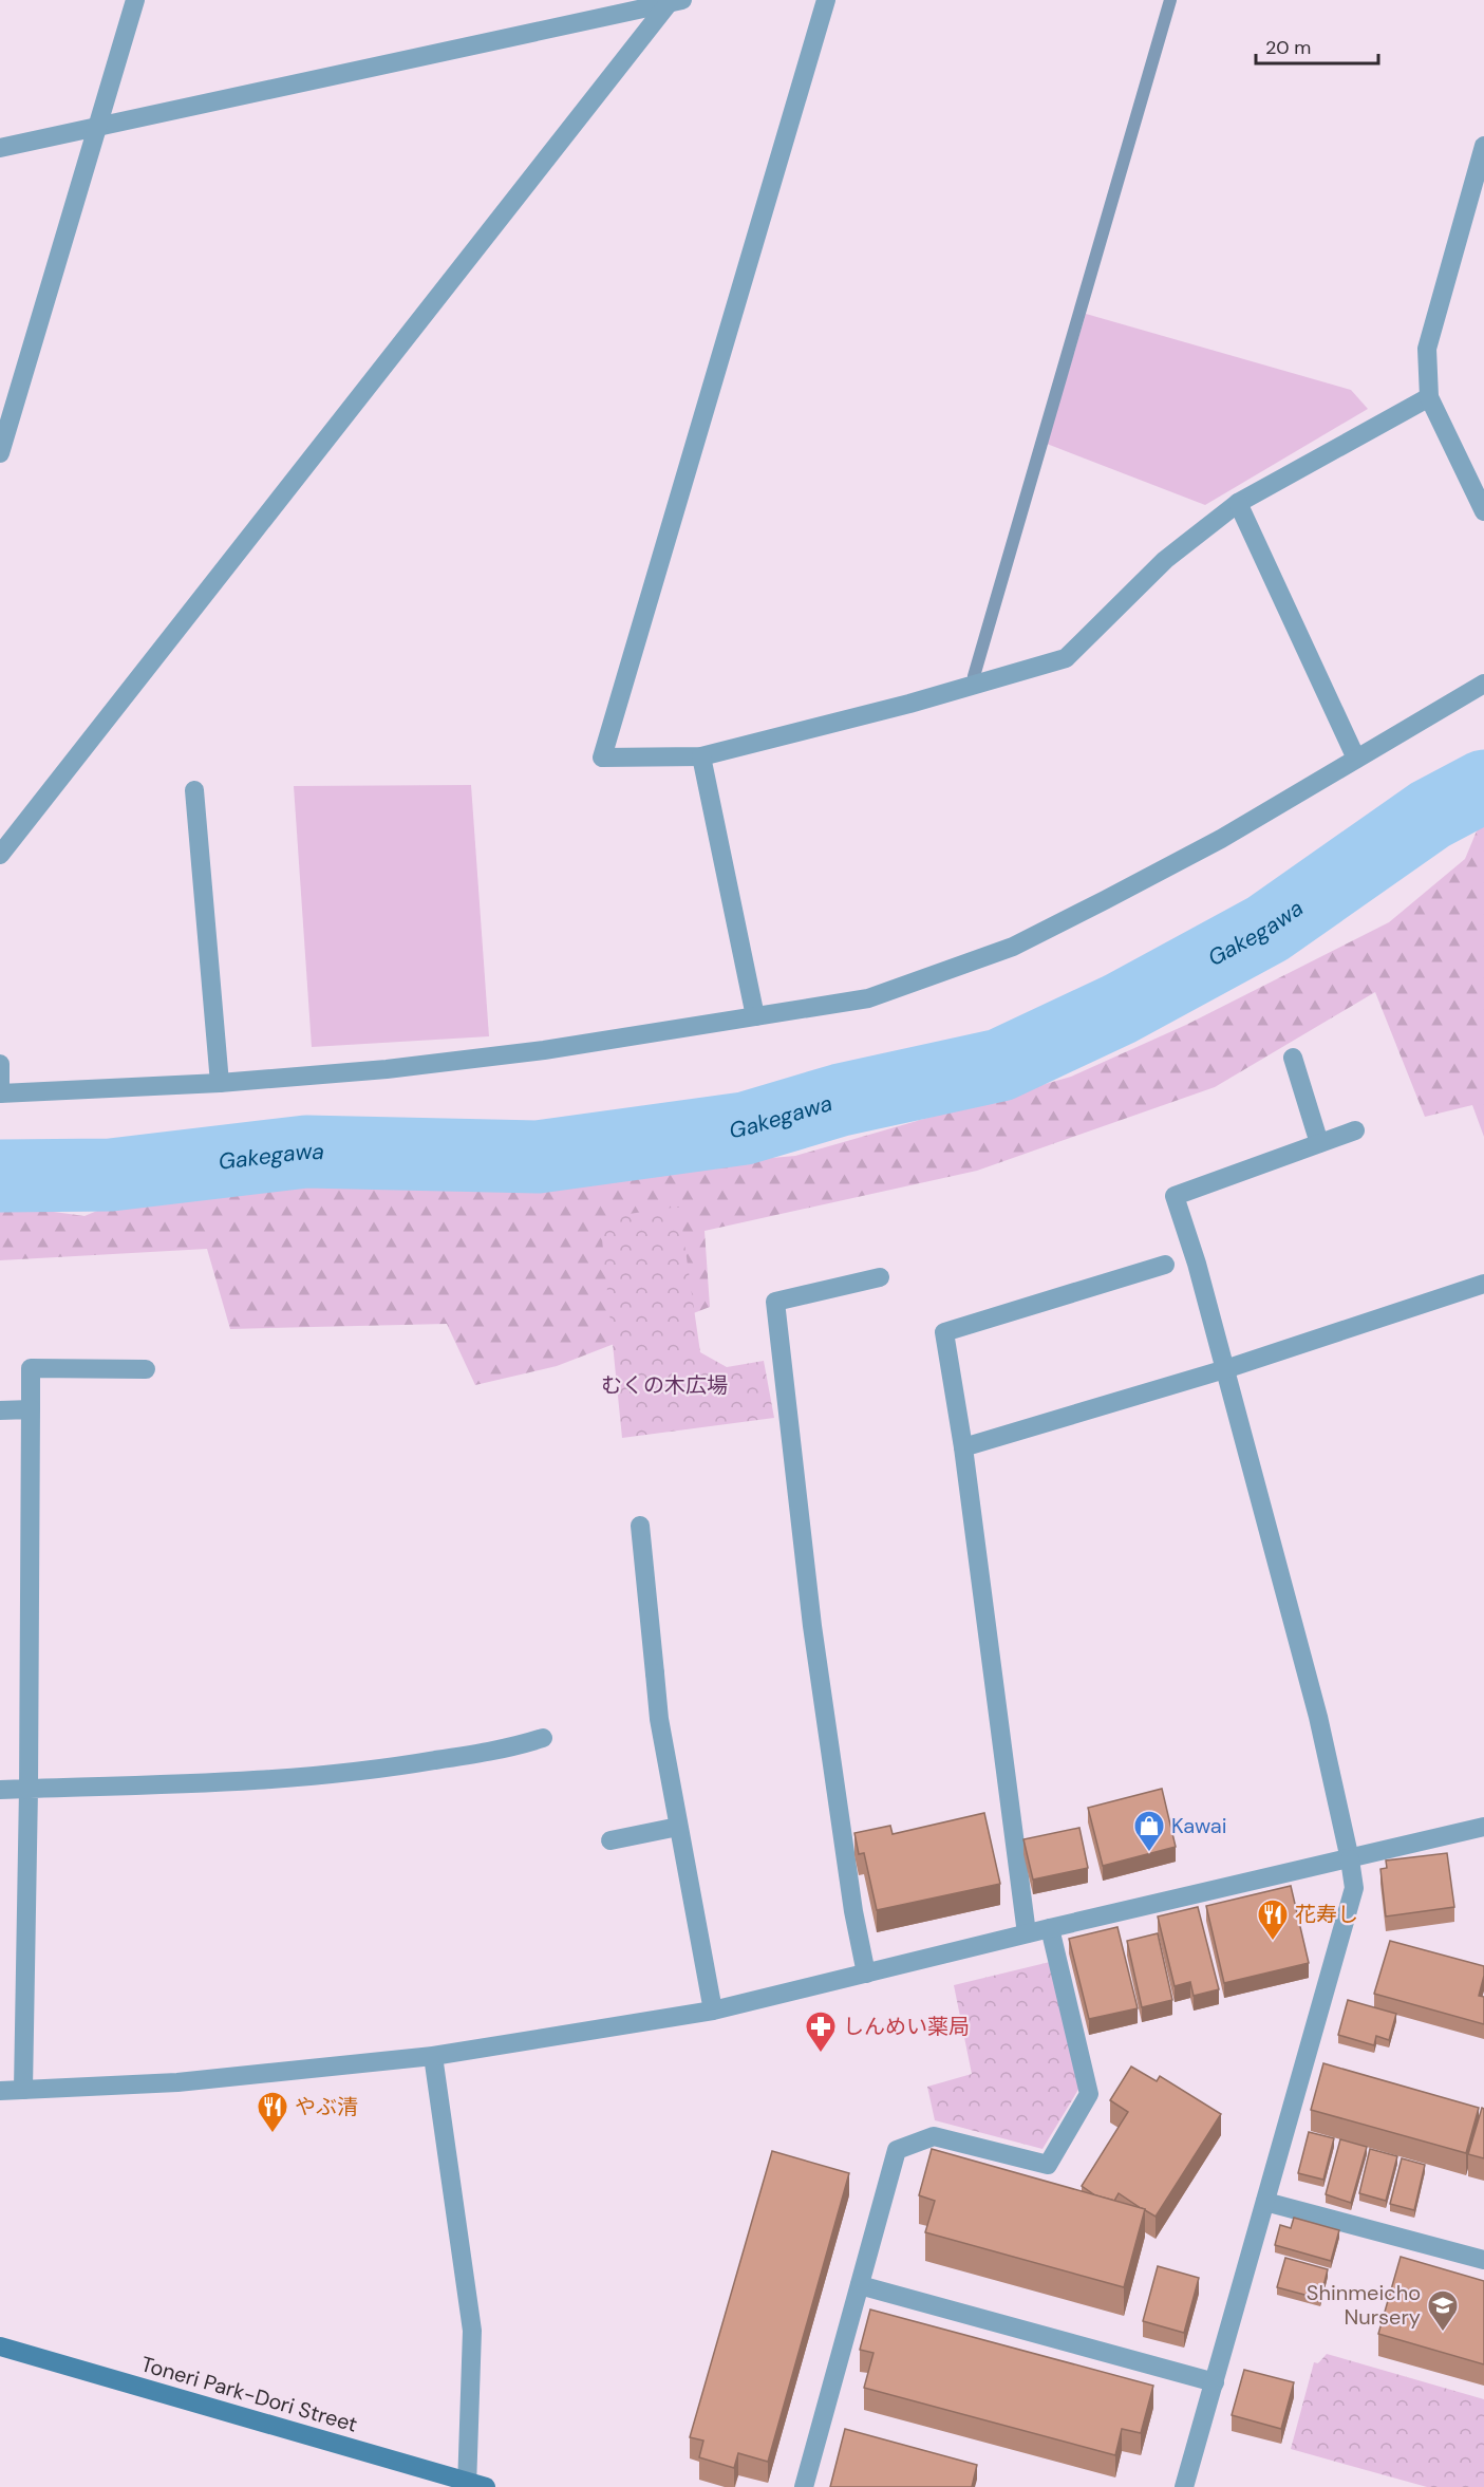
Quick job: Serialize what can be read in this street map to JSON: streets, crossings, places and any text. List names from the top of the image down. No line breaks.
{"streets":{"street":["Toneri Park-Dori Street"]},"water":["Gakegawa"],"parks":["むくの木広場"],"places":{"shop":["Kawai"],"restaurant":["花寿し","やぶ清"],"pharmacy":["しんめい薬局"],"school or university":["Shinmeicho Nursery"]},"scale_bar":"20 m"}
